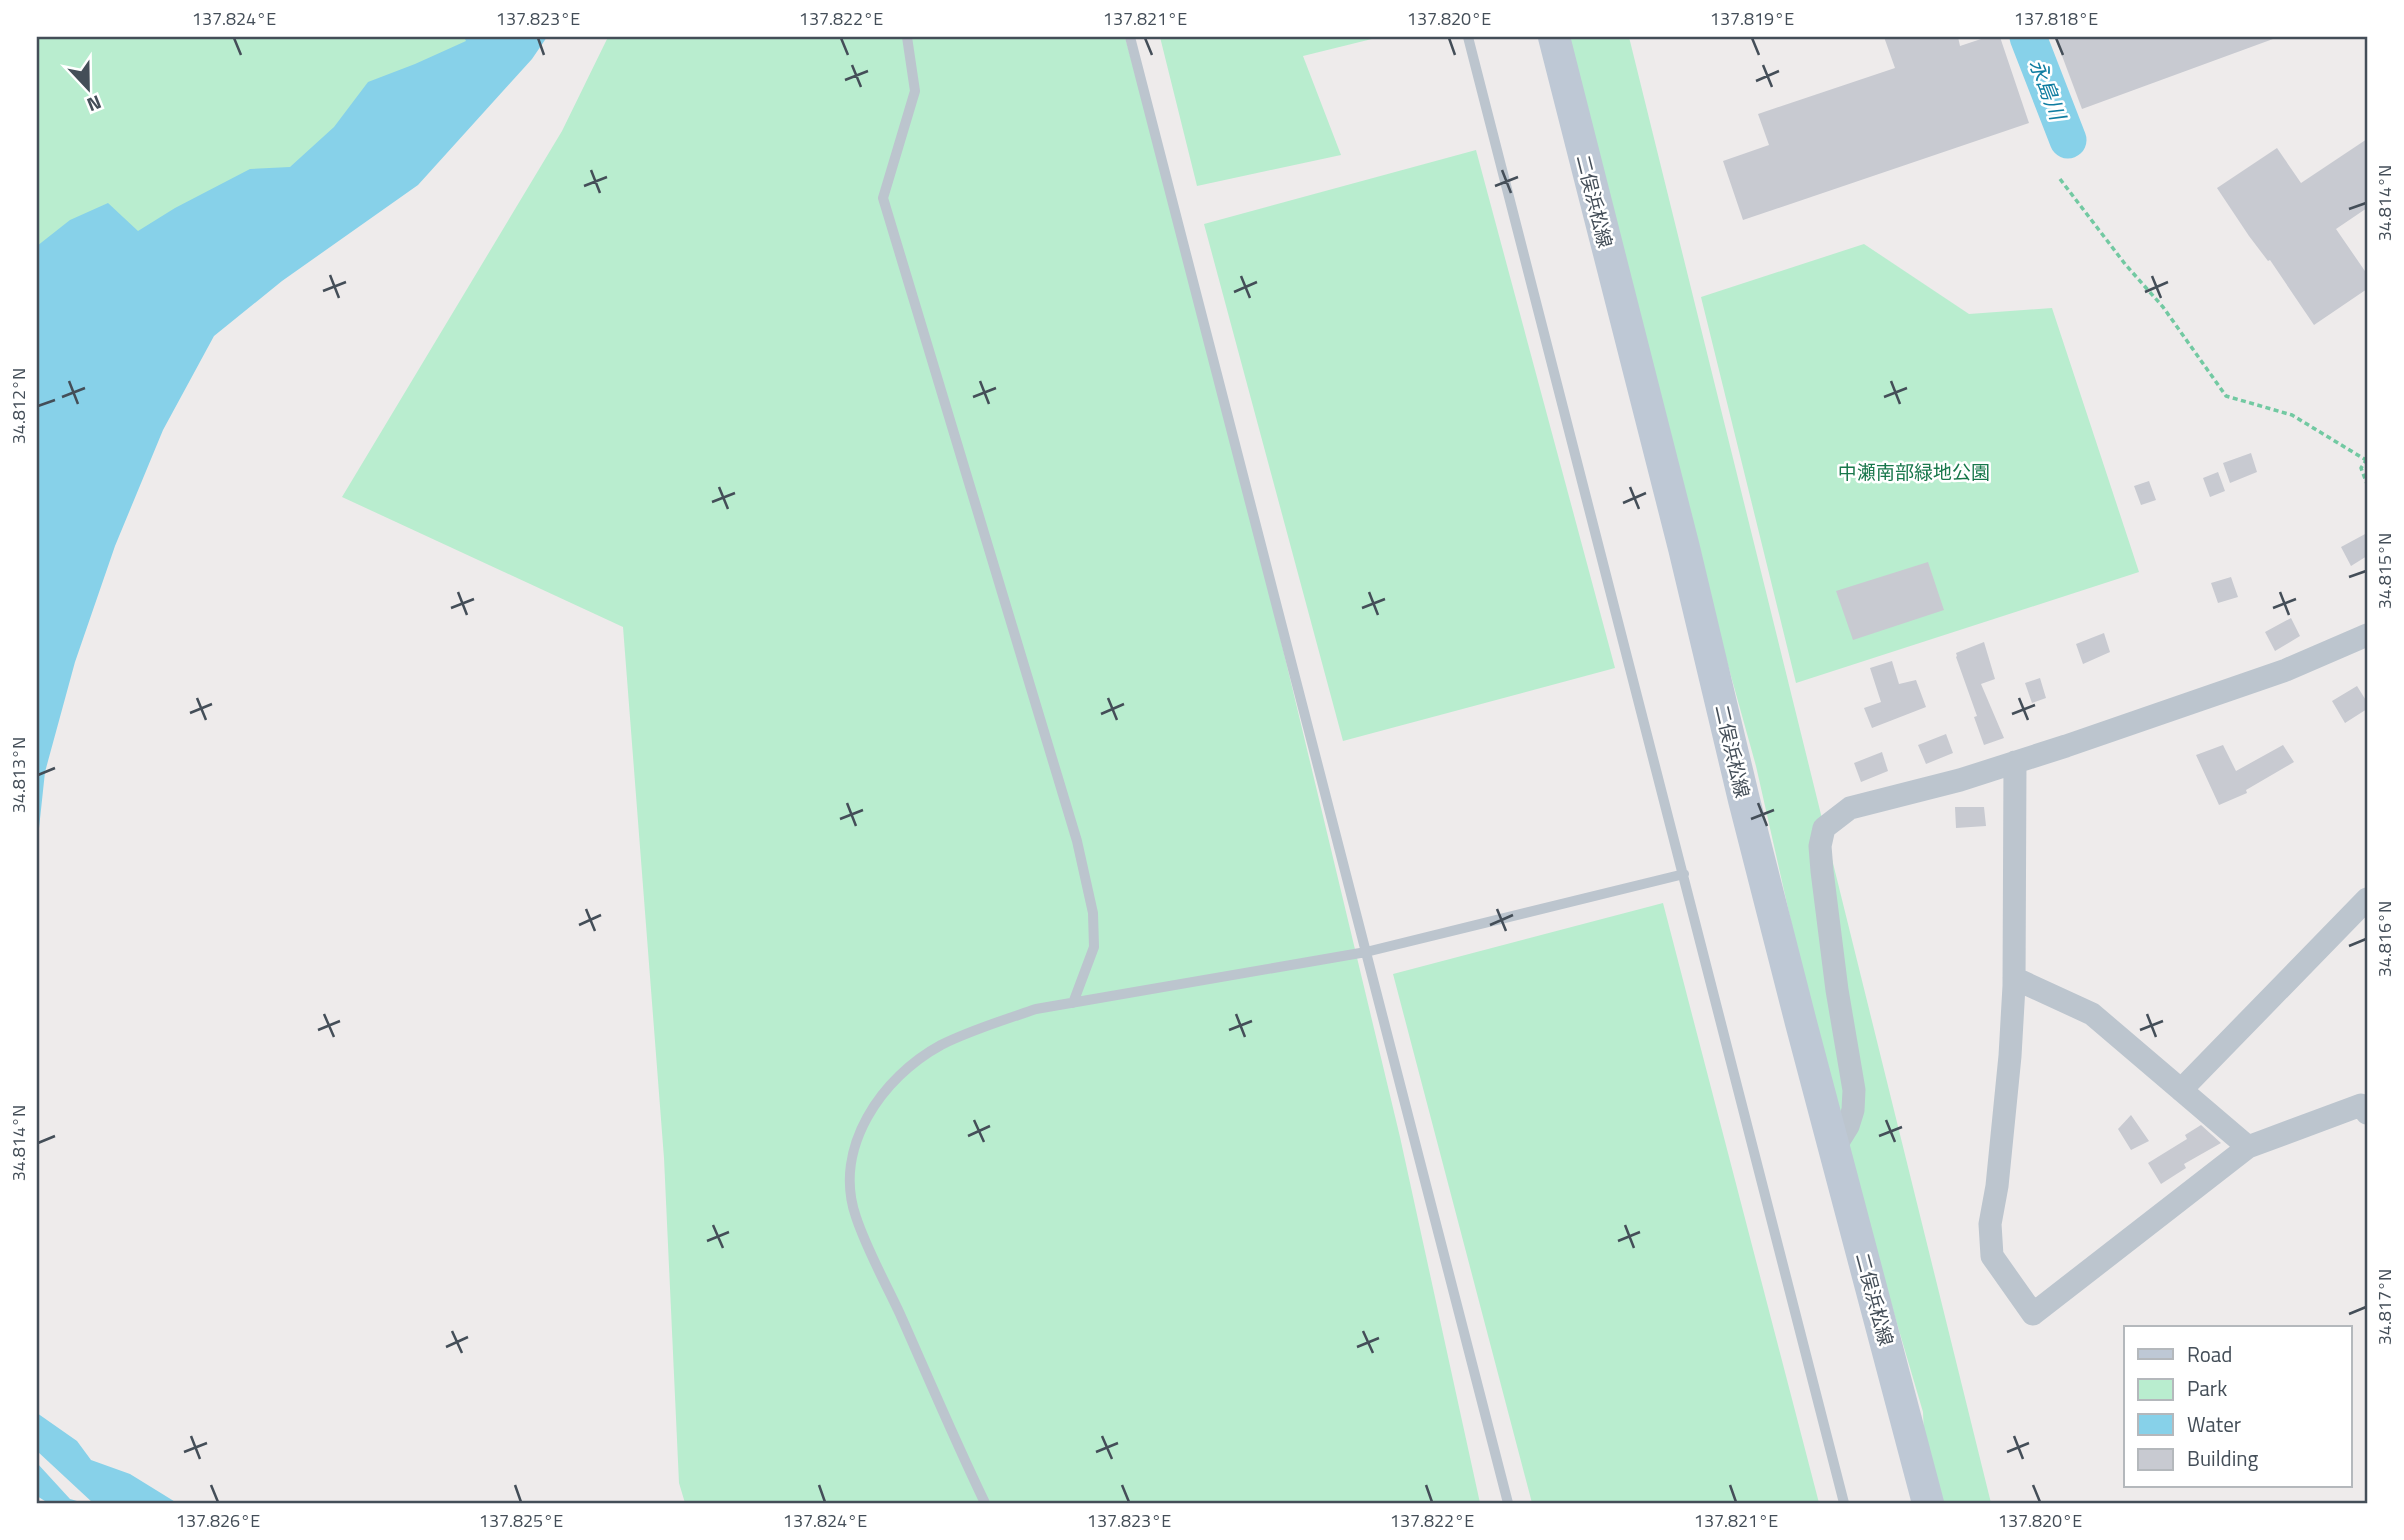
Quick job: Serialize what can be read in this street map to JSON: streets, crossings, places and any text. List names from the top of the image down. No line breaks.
{"streets":{"main road":["二俣浜松線"]},"water":["永島川"],"parks":["中瀬南部緑地公園"],"legend":["Road","Park","Water","Building"],"north":"bottom","coordinates":["137.824°E","137.823°E","137.822°E","137.821°E","137.820°E","137.819°E","137.818°E","34.814°N","34.812°N","34.815°N","34.813°N","34.816°N","34.817°N","137.826°E","137.825°E"]}
